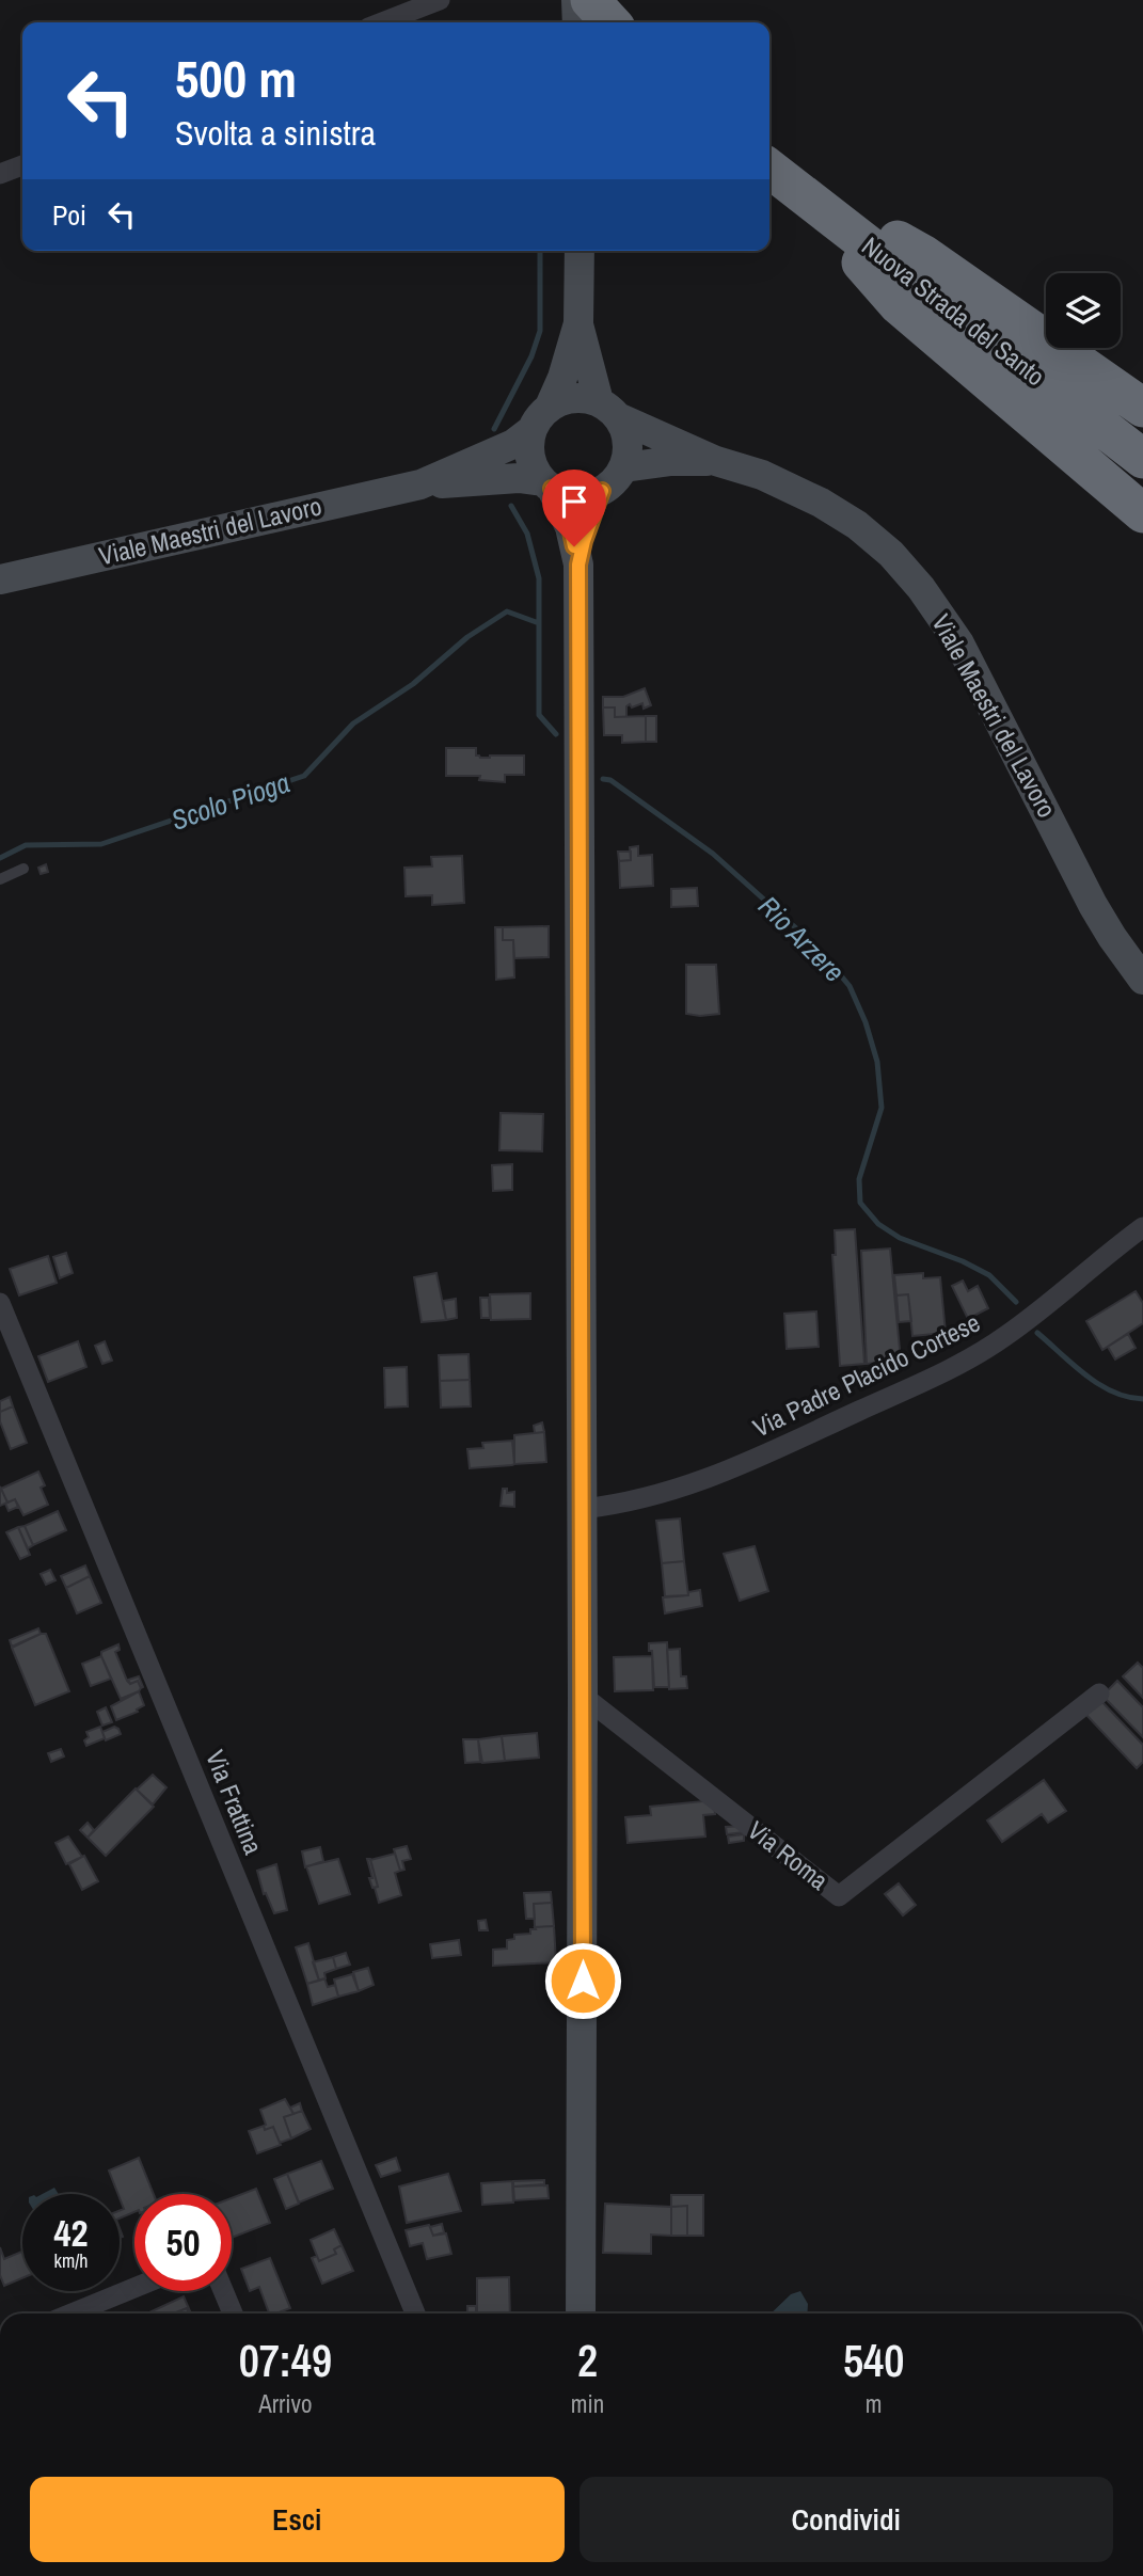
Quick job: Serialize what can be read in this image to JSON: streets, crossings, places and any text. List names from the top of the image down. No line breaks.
{"streets":{"highway":["Nuova Strada del Santo"],"main road":["Viale Maestri del Lavoro"],"street":["Via Padre Placido Cortese","Via Frattina","Via Roma"]},"water":["Scolo Pioga","Rio Arzere"],"page":{"turn":["500 m","Svolta a sinistra"],"then":"Poi","speed":"42 km/h","limit":"50","eta":["07:49","Arrivo","2","min","540","m"],"buttons":["Esci","Condividi"]}}
